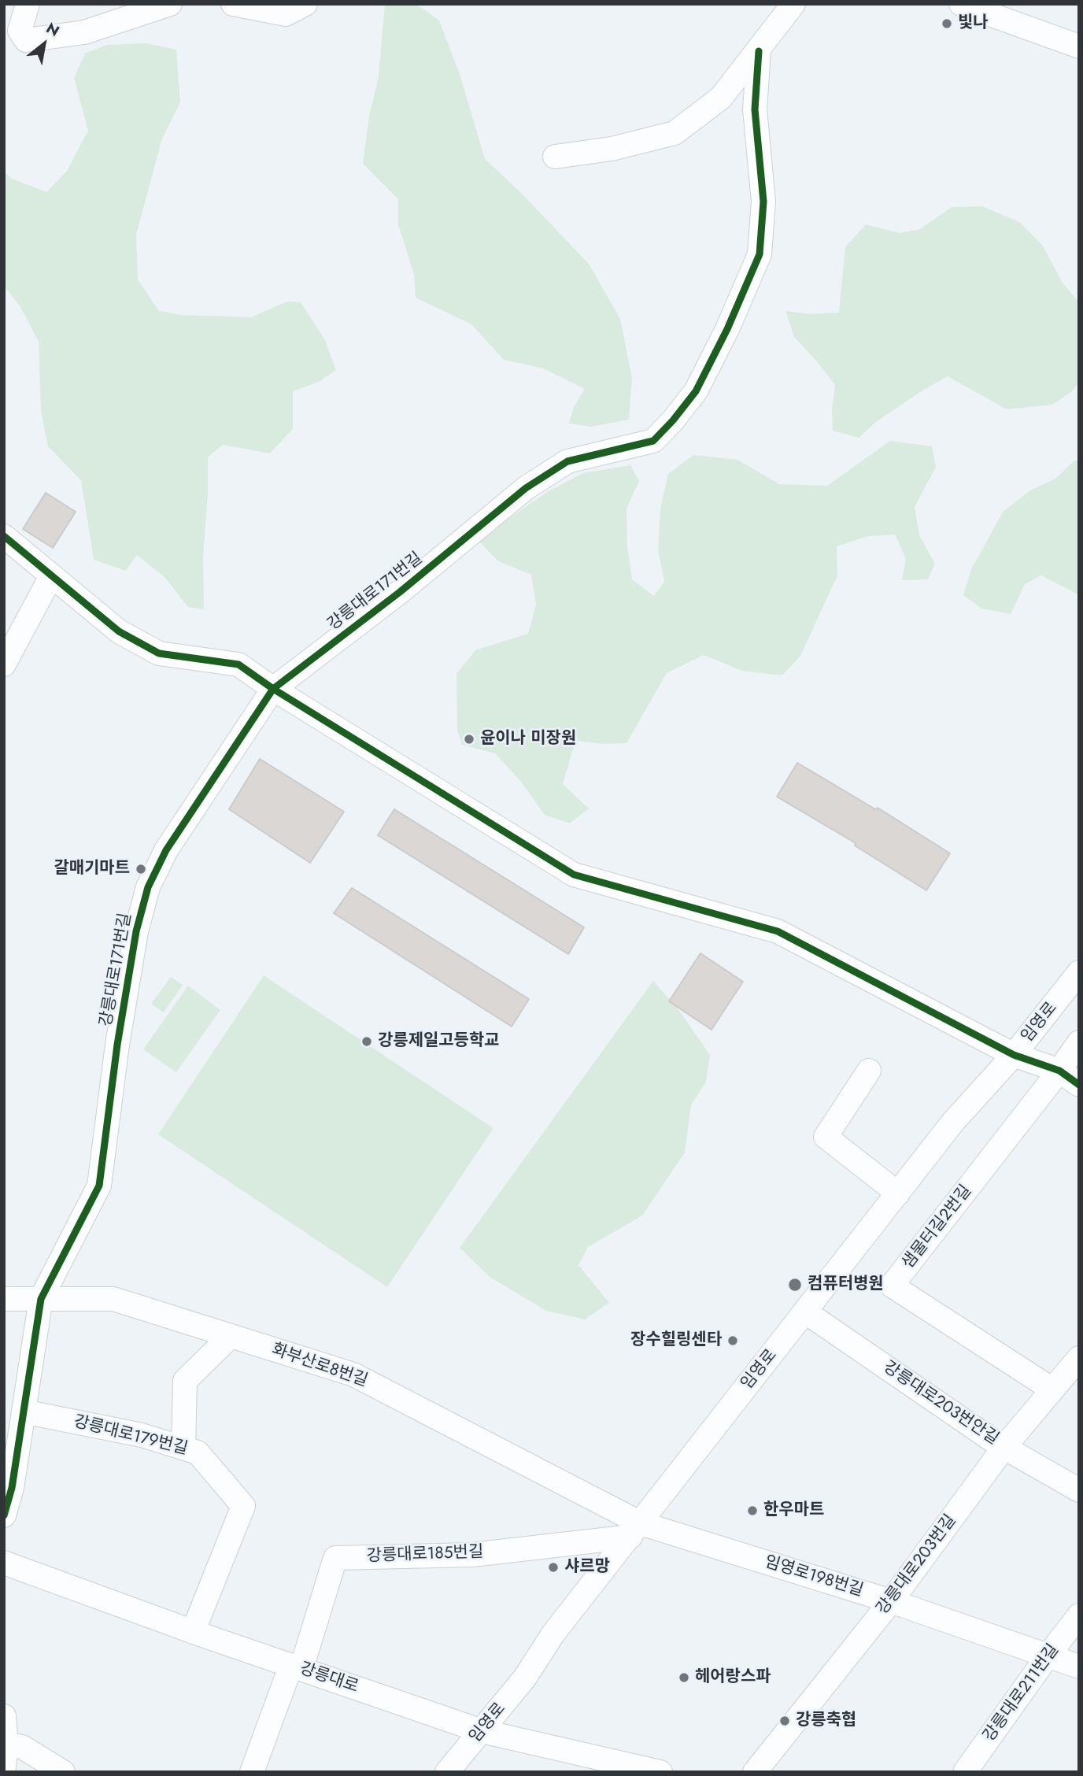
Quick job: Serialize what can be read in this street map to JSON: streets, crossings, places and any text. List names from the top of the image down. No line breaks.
{"streets":{"street":["강릉대로171번길","임영로","샘물터길2번길","화부산로8번길","강릉대로203번안길","강릉대로179번길","강릉대로185번길","강릉대로203번길","임영로198번길","강릉대로","강릉대로211번길"]},"crossings":[["강릉대로171번길","화부산로8번길"],["강릉대로171번길","강릉대로179번길"],["임영로","화부산로8번길"],["임영로","강릉대로203번안길"],["임영로","강릉대로185번길"],["임영로","임영로198번길"],["임영로","강릉대로"],["샘물터길2번길","강릉대로203번길"],["화부산로8번길","강릉대로185번길"],["화부산로8번길","임영로198번길"],["강릉대로203번안길","강릉대로203번길"],["강릉대로179번길","강릉대로"],["강릉대로185번길","임영로198번길"],["강릉대로185번길","강릉대로"],["강릉대로203번길","임영로198번길"],["임영로198번길","강릉대로211번길"]],"places":["빛나","윤이나 미장원","갈매기마트","강릉제일고등학교","컴퓨터병원","장수힐링센타","한우마트","샤르망","헤어랑스파","강릉축협"],"north":"top right"}
